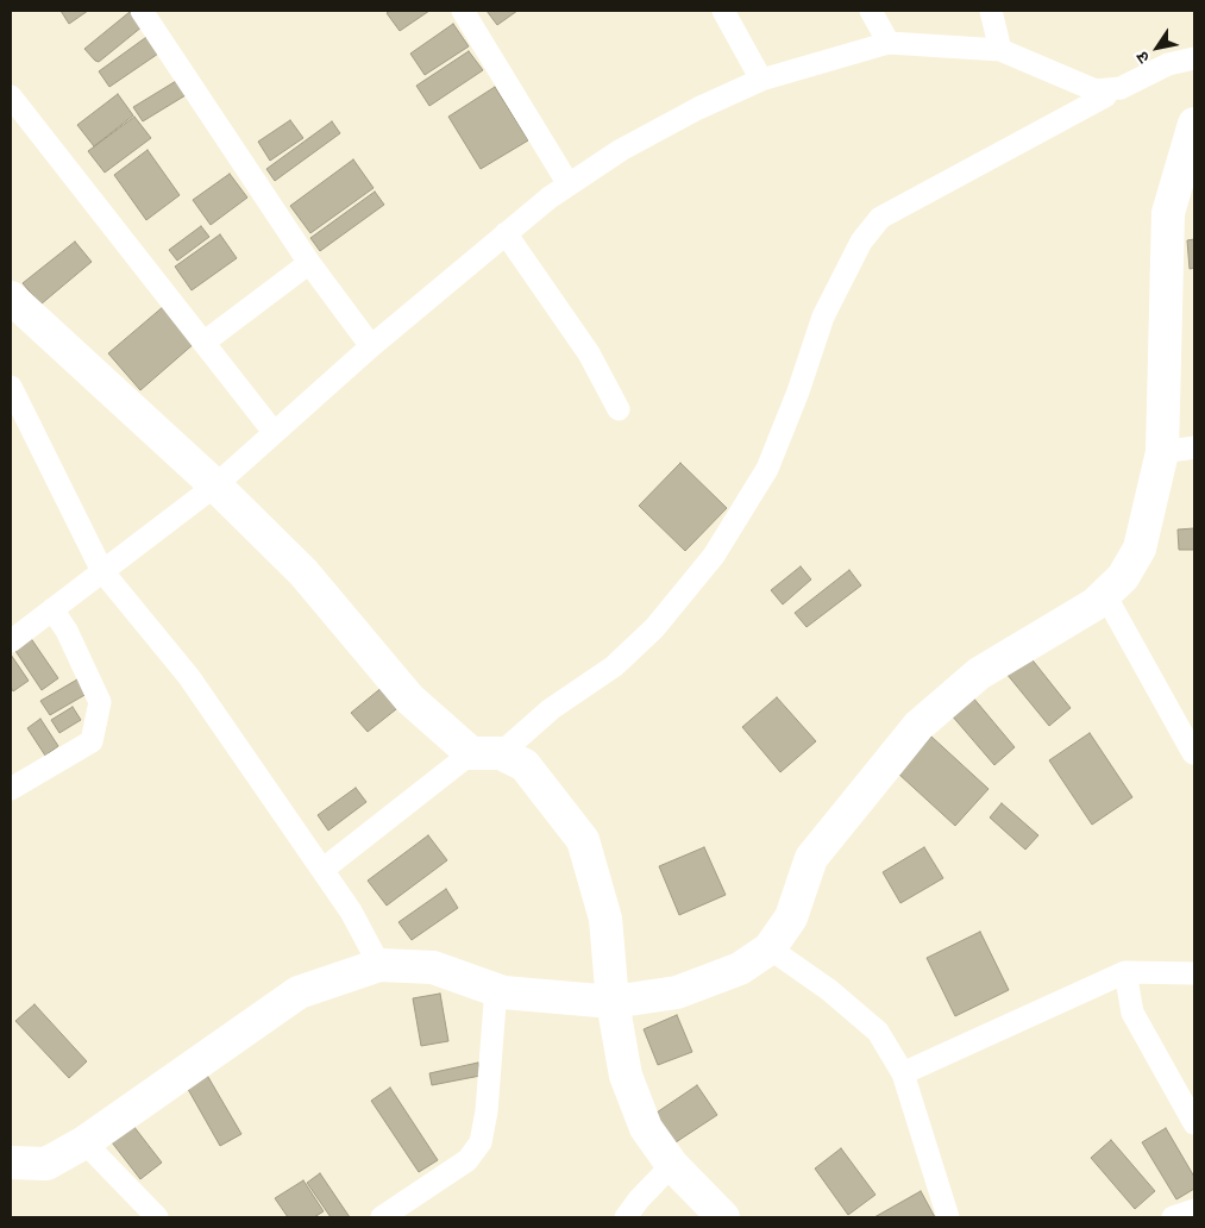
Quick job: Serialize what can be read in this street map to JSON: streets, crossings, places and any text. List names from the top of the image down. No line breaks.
{"north":"bottom left"}
